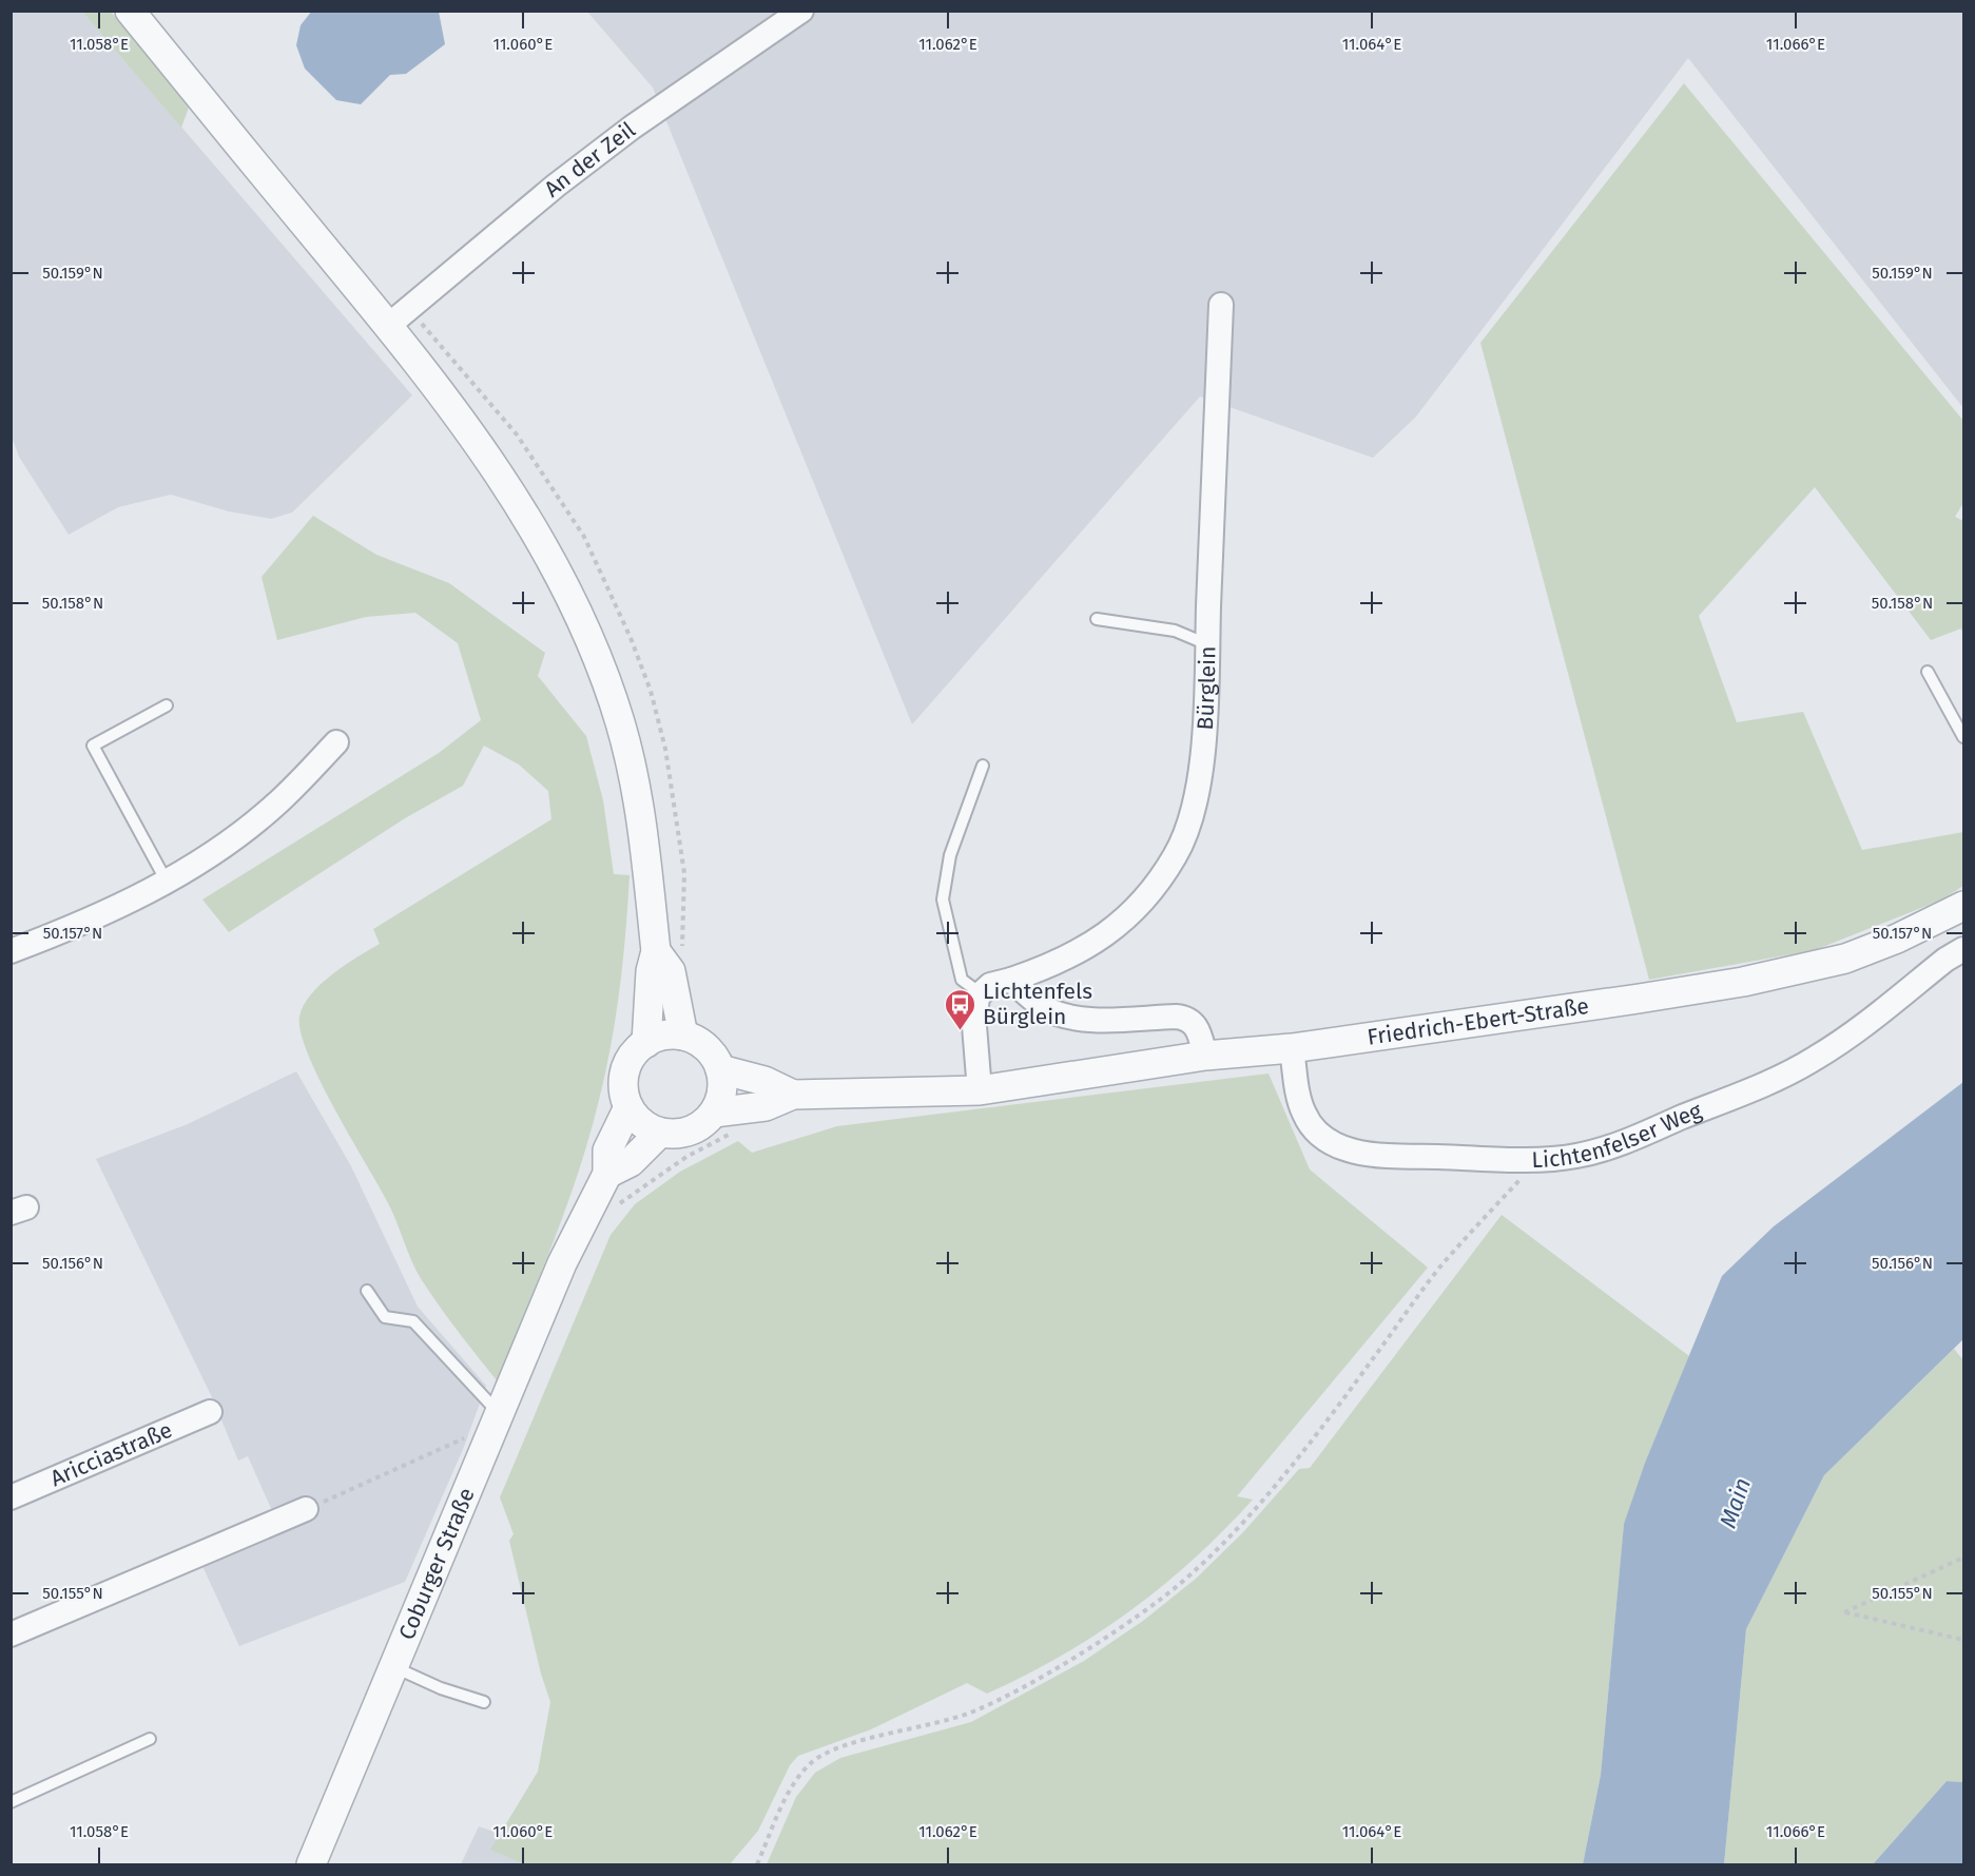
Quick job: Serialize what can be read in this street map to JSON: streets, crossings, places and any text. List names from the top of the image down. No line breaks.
{"streets":{"street":["An der Zeil","Bürglein","Friedrich-Ebert-Straße","Lichtenfelser Weg","Aricciastraße","Coburger Straße"]},"crossings":[["Friedrich-Ebert-Straße","Lichtenfelser Weg"]],"water":["Main"],"places":{"bus stop":["Lichtenfels Bürglein"]},"coordinates":["11.058°E","11.060°E","11.062°E","11.064°E","11.066°E","50.159°N","50.158°N","50.157°N","50.156°N","50.155°N"]}
